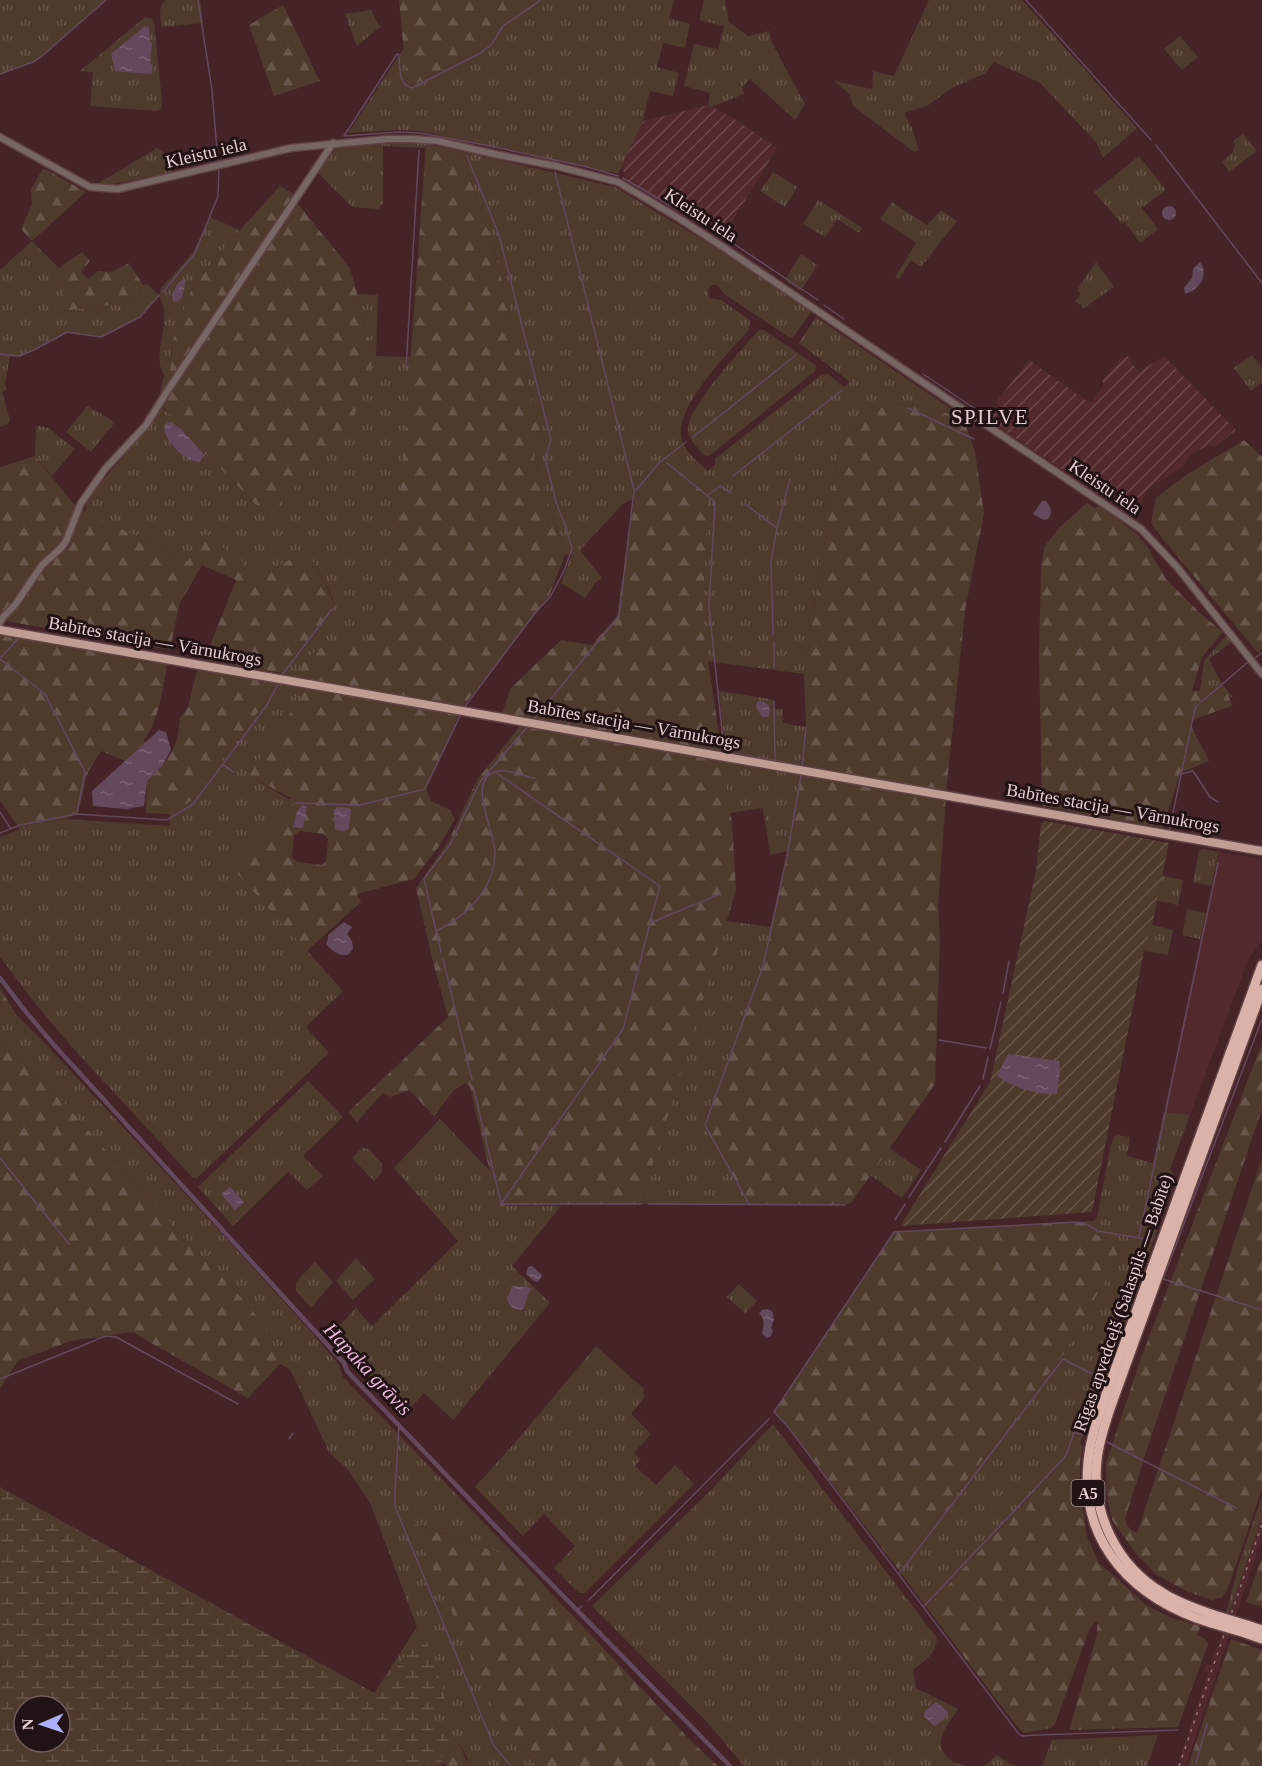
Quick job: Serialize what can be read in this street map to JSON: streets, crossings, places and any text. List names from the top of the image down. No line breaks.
{"streets":{"highway":["Rīgas apvedceļš (Salaspils — Babīte)","A5"],"main road":["Babītes stacija — Vārnukrogs"],"street":["Kleistu iela"]},"districts":["SPILVE"],"water":["Hapaka grāvis"],"north":"left"}
